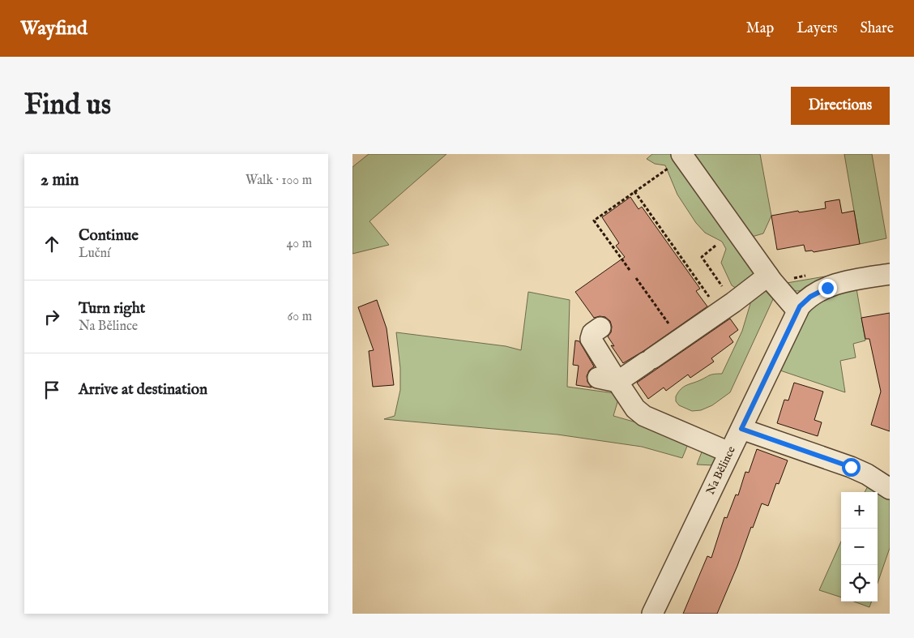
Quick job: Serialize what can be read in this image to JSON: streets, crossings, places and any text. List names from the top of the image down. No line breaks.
{"streets":{"street":["Na Bělince"]},"page":{"header":"Wayfind","nav":["Map","Layers","Share"],"buttons":"Directions","title":"Find us","heading":["2 min","Walk · 100 m"],"list":[["Continue","Luční","40 m"],["Turn right","Na Bělince","60 m"],"Arrive at destination"],"map_buttons":["+","−"]}}
